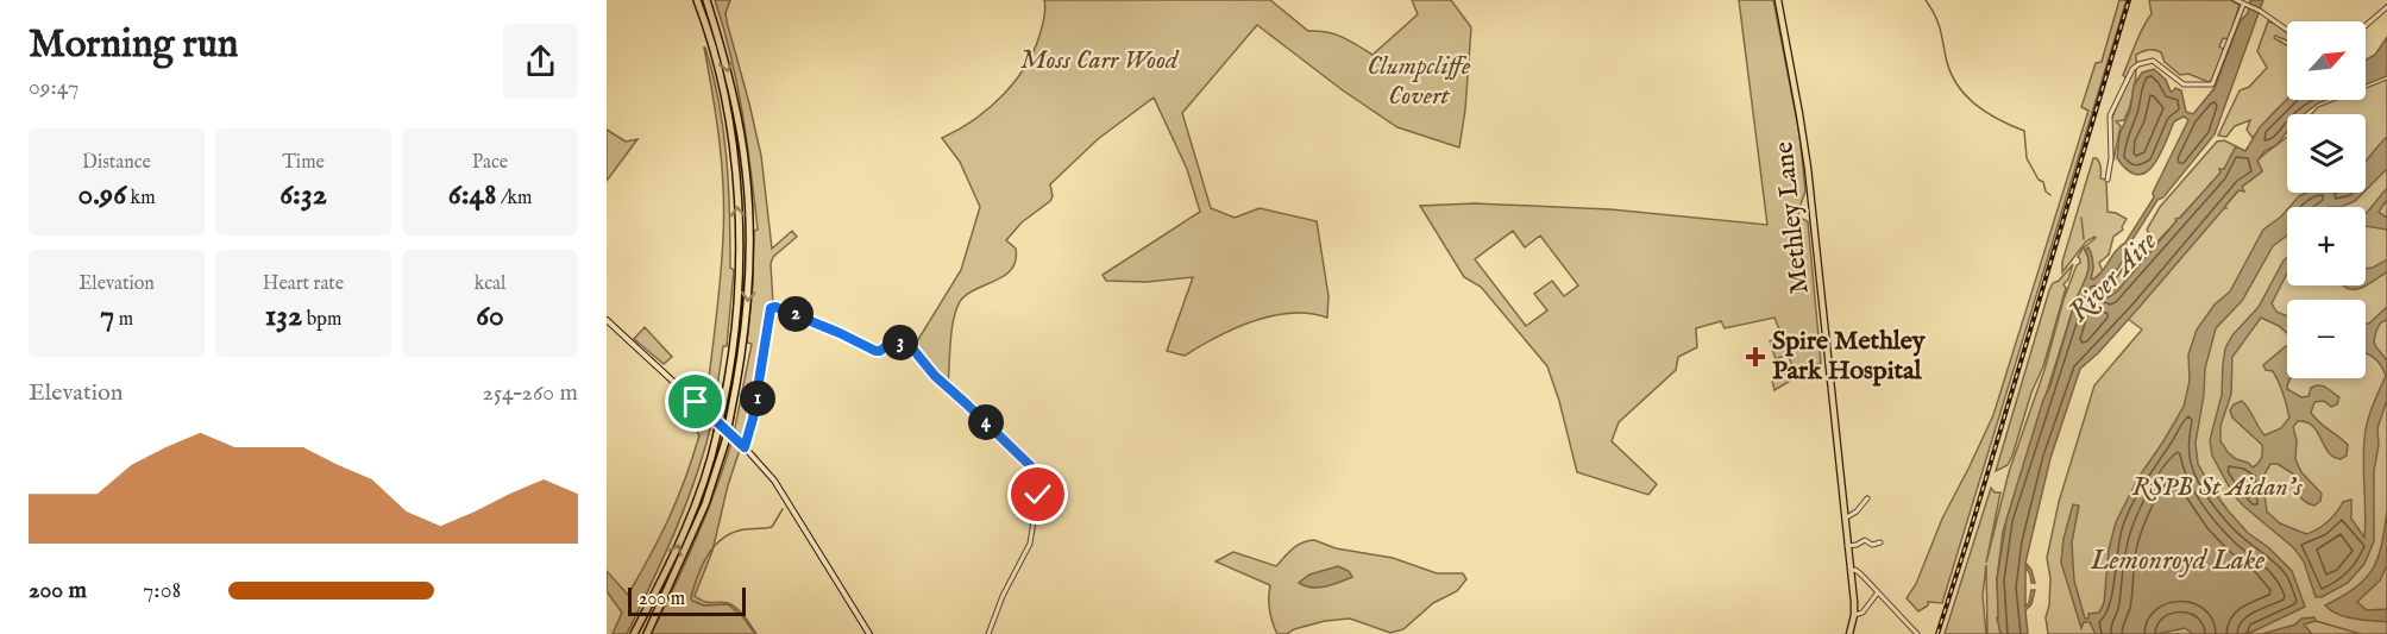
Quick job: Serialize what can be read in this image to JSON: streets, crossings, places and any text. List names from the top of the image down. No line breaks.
{"streets":{"main road":["Methley Lane"]},"water":["River Aire","Lemonroyd Lake"],"parks":["Moss Carr Wood","Clumpcliffe Covert","RSPB St Aidan's"],"places":{"health":["Spire Methley Park Hospital"]},"scale_bar":"200 m","north":"top right","page":{"heading":["Morning run","09:47"],"map_buttons":["+","−"],"stats":[["Distance","0.96 km"],["Time","6:32"],["Pace","6:48 /km"],["Elevation","7 m"],["Heart rate","132 bpm"],["kcal","60"]],"pins":["2","3","1","4"],"chart":["Elevation","254–260 m"],"list":[{"name":"200 m","note":"7:08"}],"scale":"200 m"}}
